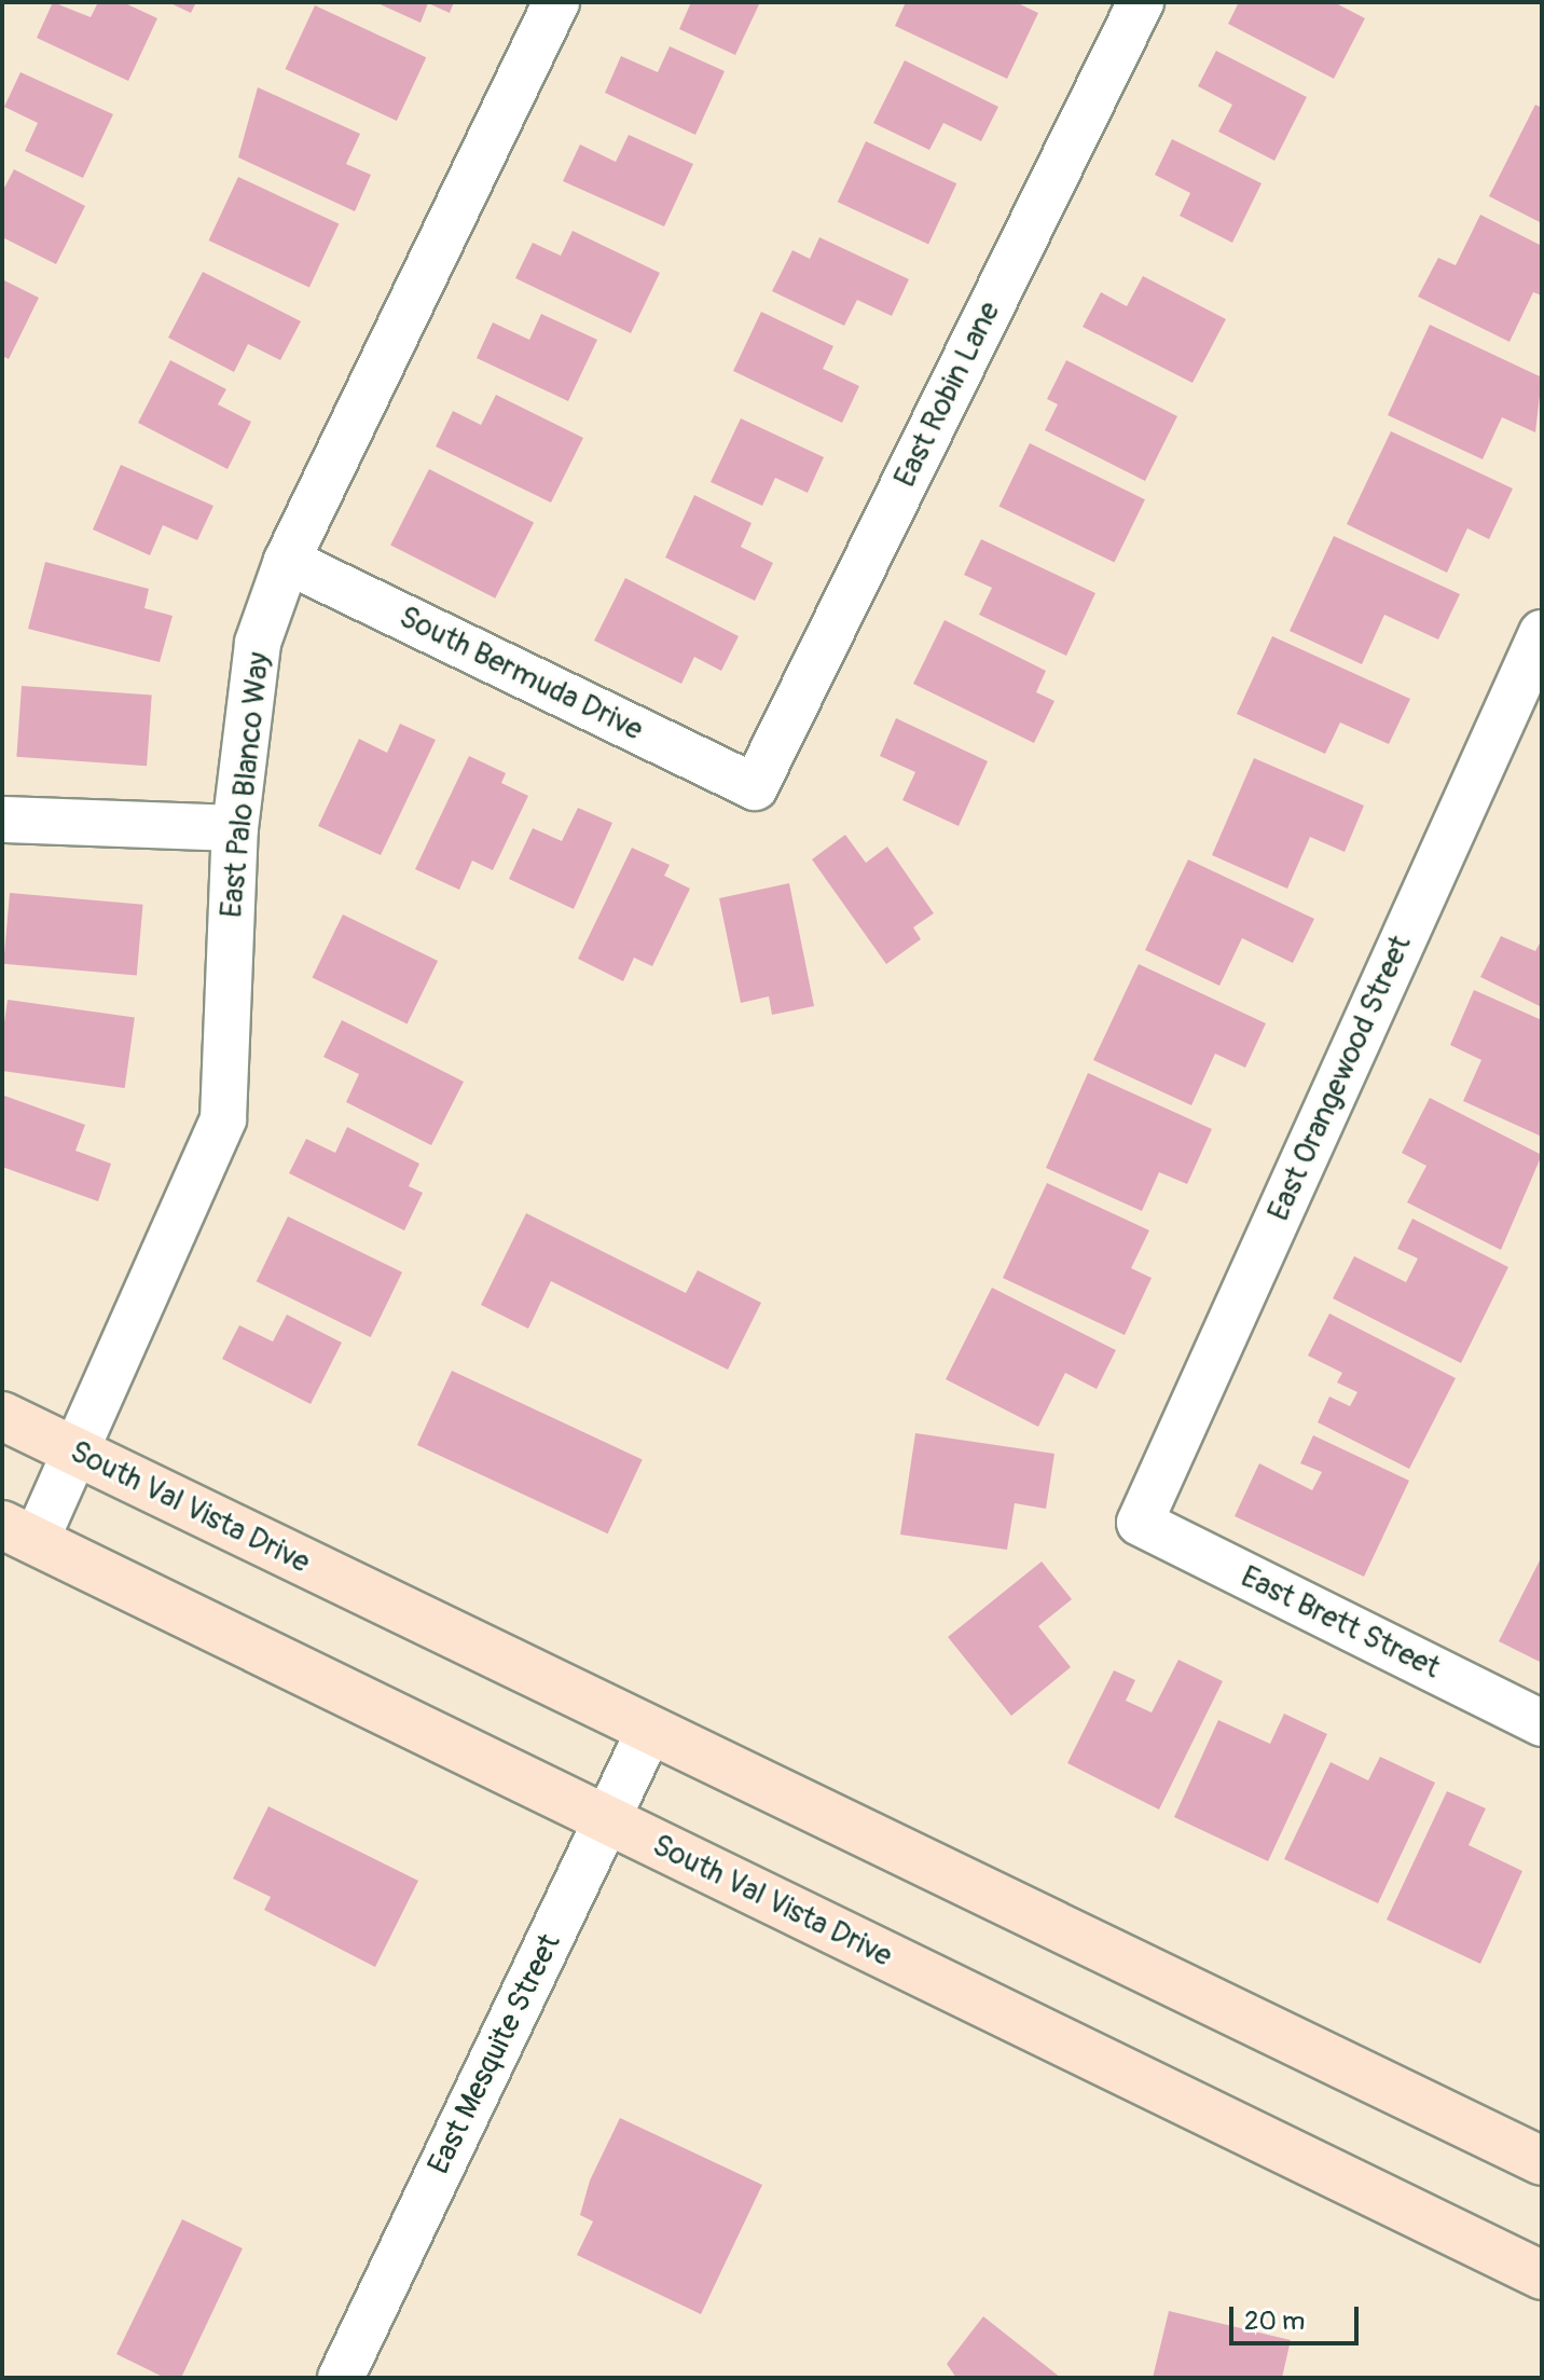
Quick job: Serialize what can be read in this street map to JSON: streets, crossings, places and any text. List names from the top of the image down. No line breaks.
{"streets":{"main road":["South Val Vista Drive"],"street":["East Robin Lane","South Bermuda Drive","East Palo Blanco Way","East Orangewood Street","East Brett Street","East Mesquite Street"]},"crossings":[["East Robin Lane","South Bermuda Drive"],["South Bermuda Drive","East Palo Blanco Way"],["East Palo Blanco Way","South Val Vista Drive"],["East Orangewood Street","East Brett Street"],["South Val Vista Drive","East Mesquite Street"]],"scale_bar":"20 m"}
